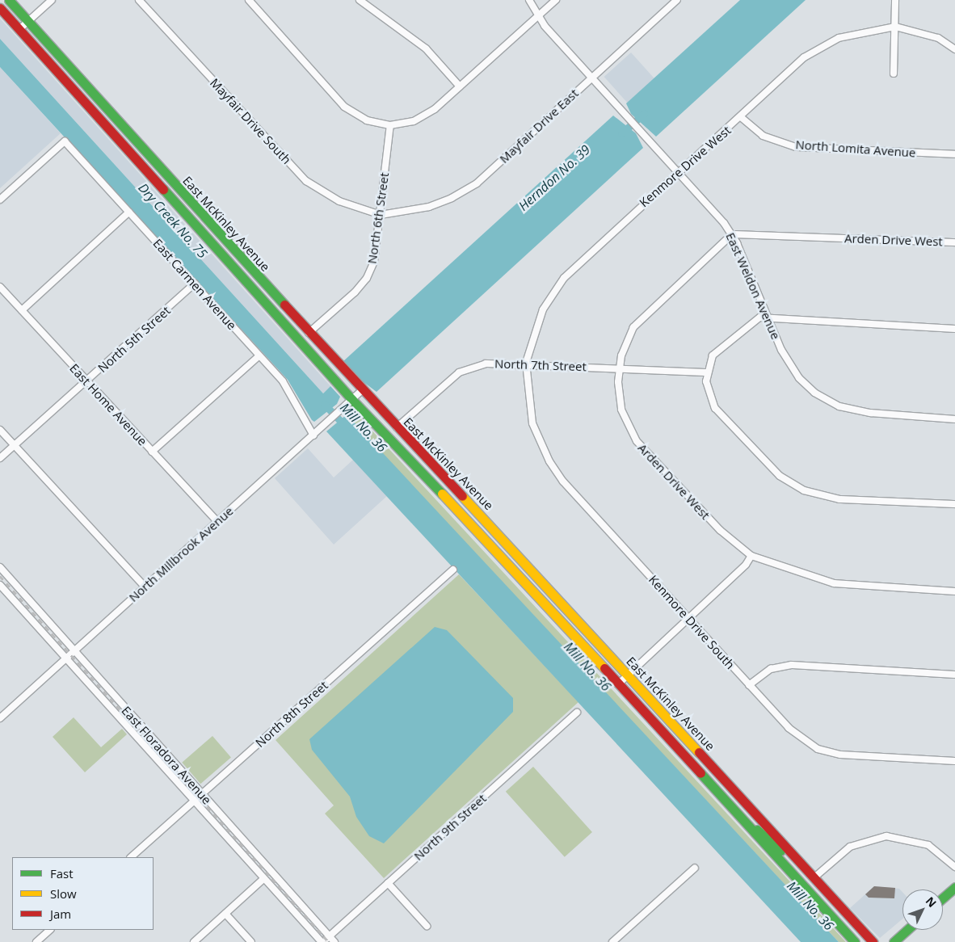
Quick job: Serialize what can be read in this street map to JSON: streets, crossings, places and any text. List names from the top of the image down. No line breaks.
{"streets":{"main road":["East McKinley Avenue"],"street":["Mayfair Drive South","Mayfair Drive East","North Lomita Avenue","Kenmore Drive West","North 6th Street","Arden Drive West","East Carmen Avenue","East Weldon Avenue","North 5th Street","North 7th Street","East Home Avenue","North Millbrook Avenue","Kenmore Drive South","North 8th Street","East Floradora Avenue","North 9th Street"]},"crossings":[["Mayfair Drive South","Mayfair Drive East"],["Mayfair Drive South","North 6th Street"],["Mayfair Drive East","North 6th Street"],["Mayfair Drive East","East Weldon Avenue"],["North Lomita Avenue","Kenmore Drive West"],["Kenmore Drive West","East Weldon Avenue"],["Kenmore Drive West","North 7th Street"],["Kenmore Drive West","Kenmore Drive South"],["North 6th Street","East McKinley Avenue"],["East McKinley Avenue","North 7th Street"],["East McKinley Avenue","North Millbrook Avenue"],["Arden Drive West","East Weldon Avenue"],["Arden Drive West","North 7th Street"],["East Carmen Avenue","North 5th Street"],["East Carmen Avenue","North Millbrook Avenue"],["North 5th Street","East Home Avenue"],["North 7th Street","Kenmore Drive South"],["East Home Avenue","North Millbrook Avenue"],["North Millbrook Avenue","East Floradora Avenue"],["North 8th Street","East Floradora Avenue"],["East Floradora Avenue","North 9th Street"]],"water":["Herndon No. 39","Dry Creek No. 75","Mill No. 36"],"legend":["Fast","Slow","Jam"],"north":"top right"}
